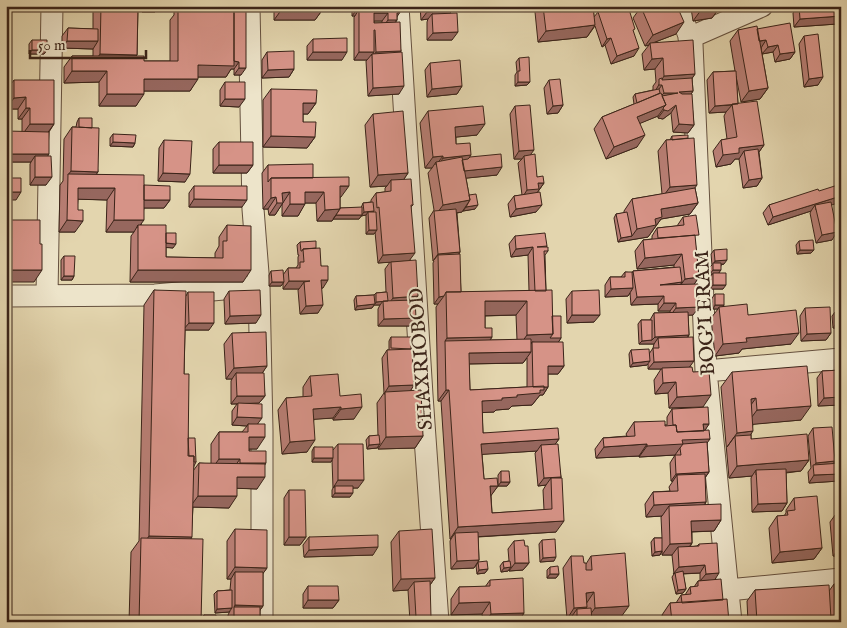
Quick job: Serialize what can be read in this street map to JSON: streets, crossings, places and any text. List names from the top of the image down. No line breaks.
{"streets":{"street":["BOG'I ERAM","SHAXRIOBOD"]},"scale_bar":"50 m"}
